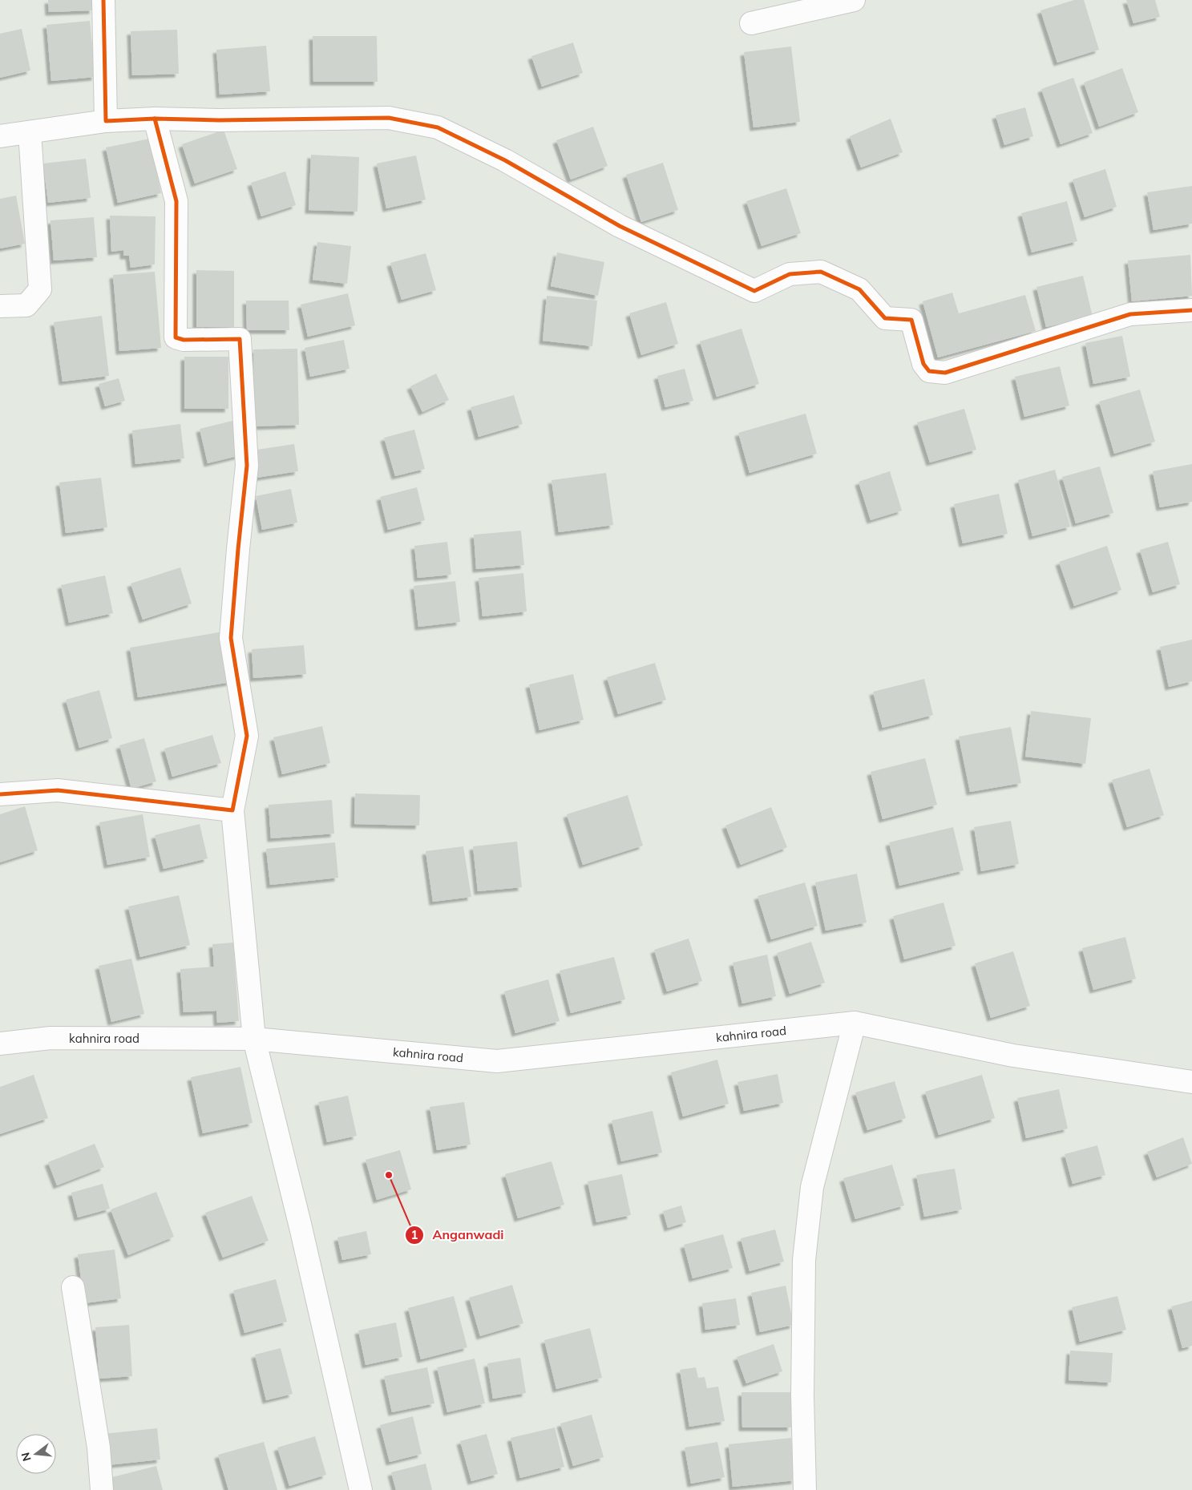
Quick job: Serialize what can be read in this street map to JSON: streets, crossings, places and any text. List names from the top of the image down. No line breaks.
{"streets":{"street":["kahnira road"]},"places":["Anganwadi"],"north":"left"}
